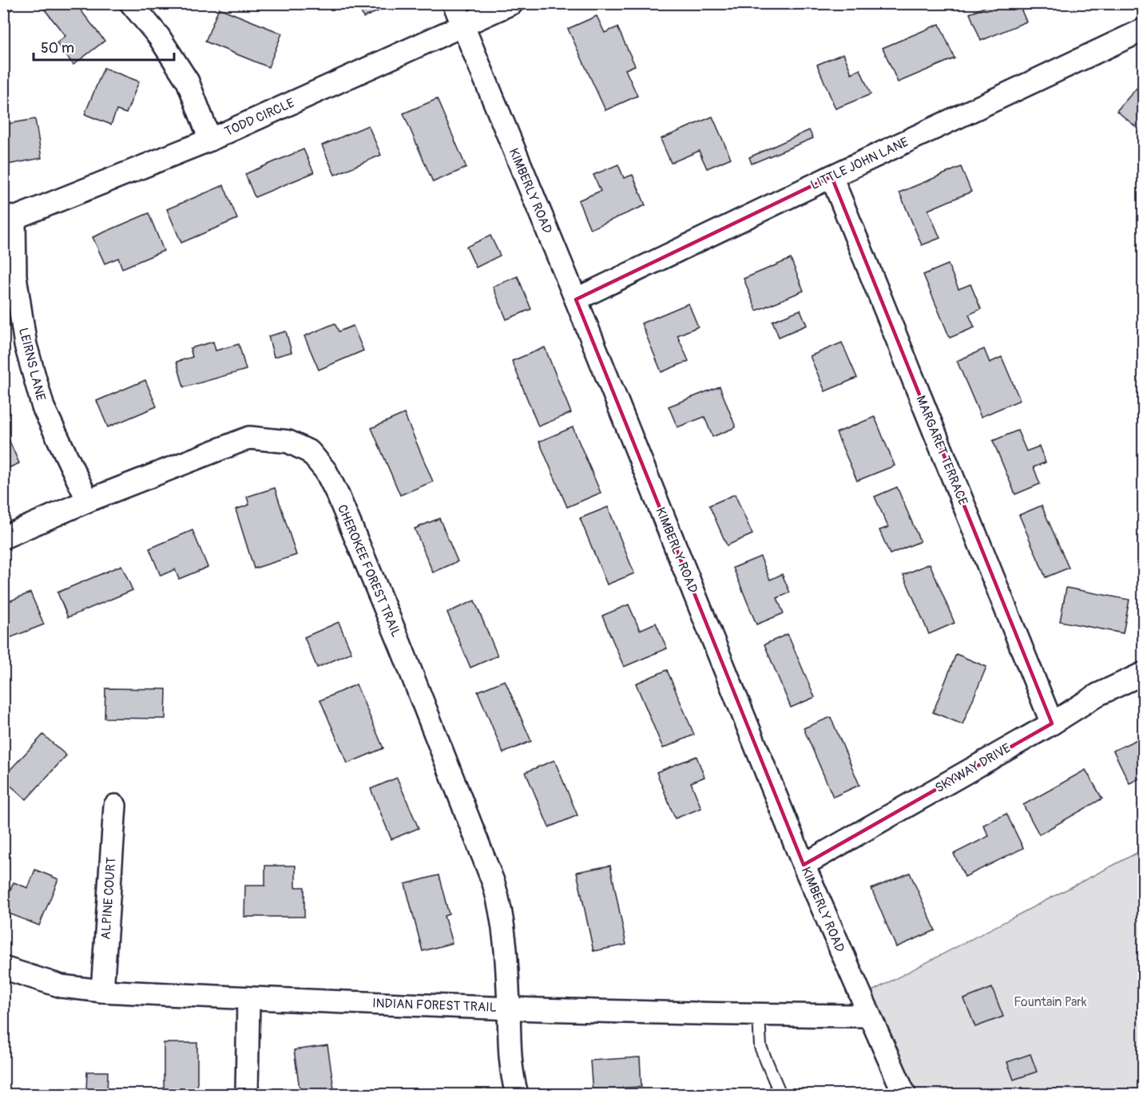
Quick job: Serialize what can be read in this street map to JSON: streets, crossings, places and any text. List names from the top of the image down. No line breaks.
{"streets":{"street":["TODD CIRCLE","LITTLE JOHN LANE","KIMBERLY ROAD","LEIRNS LANE","MARGARET TERRACE","CHEROKEE FOREST TRAIL","SKYWAY DRIVE","ALPINE COURT","INDIAN FOREST TRAIL"]},"crossings":[["TODD CIRCLE","KIMBERLY ROAD"],["TODD CIRCLE","LEIRNS LANE"],["LITTLE JOHN LANE","KIMBERLY ROAD"],["LITTLE JOHN LANE","MARGARET TERRACE"],["KIMBERLY ROAD","SKYWAY DRIVE"],["KIMBERLY ROAD","INDIAN FOREST TRAIL"],["LEIRNS LANE","CHEROKEE FOREST TRAIL"],["MARGARET TERRACE","SKYWAY DRIVE"],["CHEROKEE FOREST TRAIL","INDIAN FOREST TRAIL"],["ALPINE COURT","INDIAN FOREST TRAIL"]],"parks":["Fountain Park"],"scale_bar":"50 m"}
